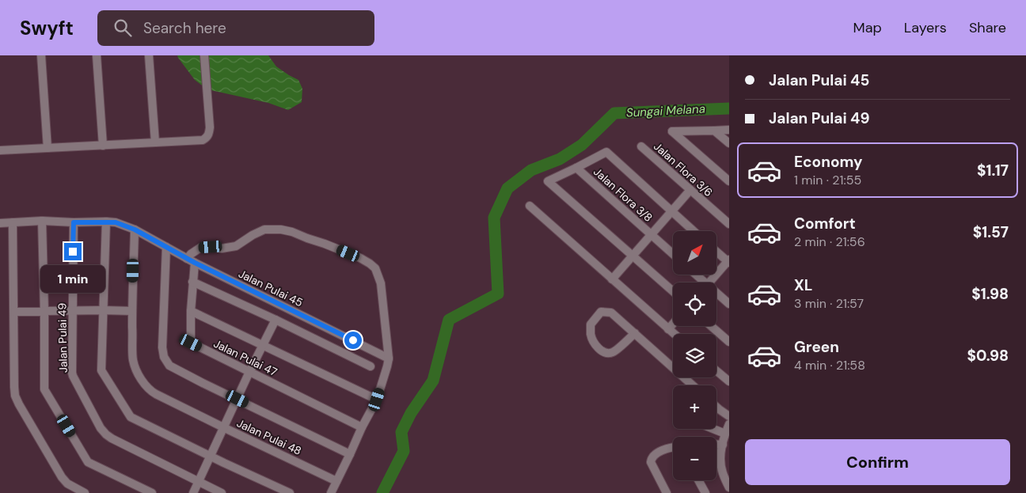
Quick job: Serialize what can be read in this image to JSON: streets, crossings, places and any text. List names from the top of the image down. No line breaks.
{"streets":{"street":["Jalan Flora 3/6","Jalan Flora 3/8","Jalan Pulai 45","Jalan Pulai 49","Jalan Pulai 47","Jalan Pulai 48"]},"crossings":[["Jalan Pulai 45","Jalan Pulai 49"],["Jalan Pulai 45","Jalan Pulai 47"],["Jalan Pulai 45","Jalan Pulai 48"]],"water":["Sungai Melana"],"north":"top right","page":{"header":"Swyft","search":"Search here","nav":["Map","Layers","Share"],"banner":["Jalan Pulai 45","Jalan Pulai 49"],"list":[{"name":"Economy","note":"1 min · 21:55","value":"$1.17"},{"name":"Comfort","note":"2 min · 21:56","value":"$1.57"},{"name":"XL","note":"3 min · 21:57","value":"$1.98"},{"name":"Green","note":"4 min · 21:58","value":"$0.98"}],"map_buttons":["+","−"],"bubble":"1 min","buttons":"Confirm"}}
